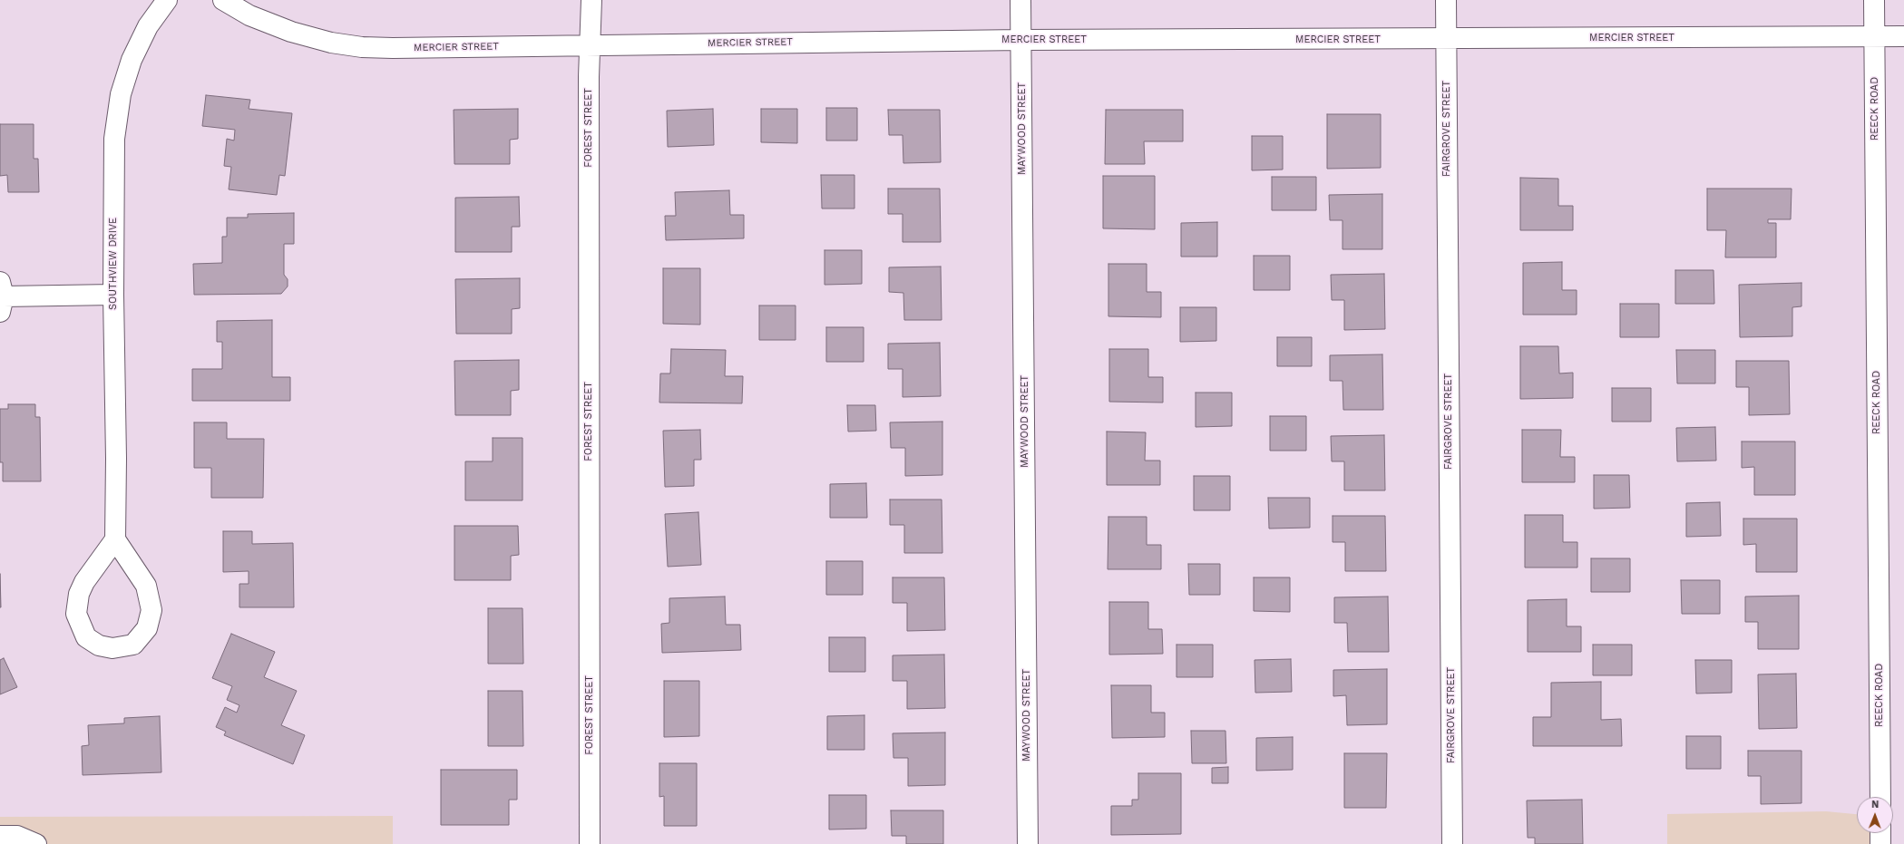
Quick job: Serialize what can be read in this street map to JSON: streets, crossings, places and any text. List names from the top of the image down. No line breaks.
{"streets":{"street":["MERCIER STREET","REECK ROAD","FOREST STREET","MAYWOOD STREET","FAIRGROVE STREET","SOUTHVIEW DRIVE"]},"crossings":[["MERCIER STREET","REECK ROAD"],["MERCIER STREET","FOREST STREET"],["MERCIER STREET","MAYWOOD STREET"],["MERCIER STREET","FAIRGROVE STREET"]],"north":"top"}
